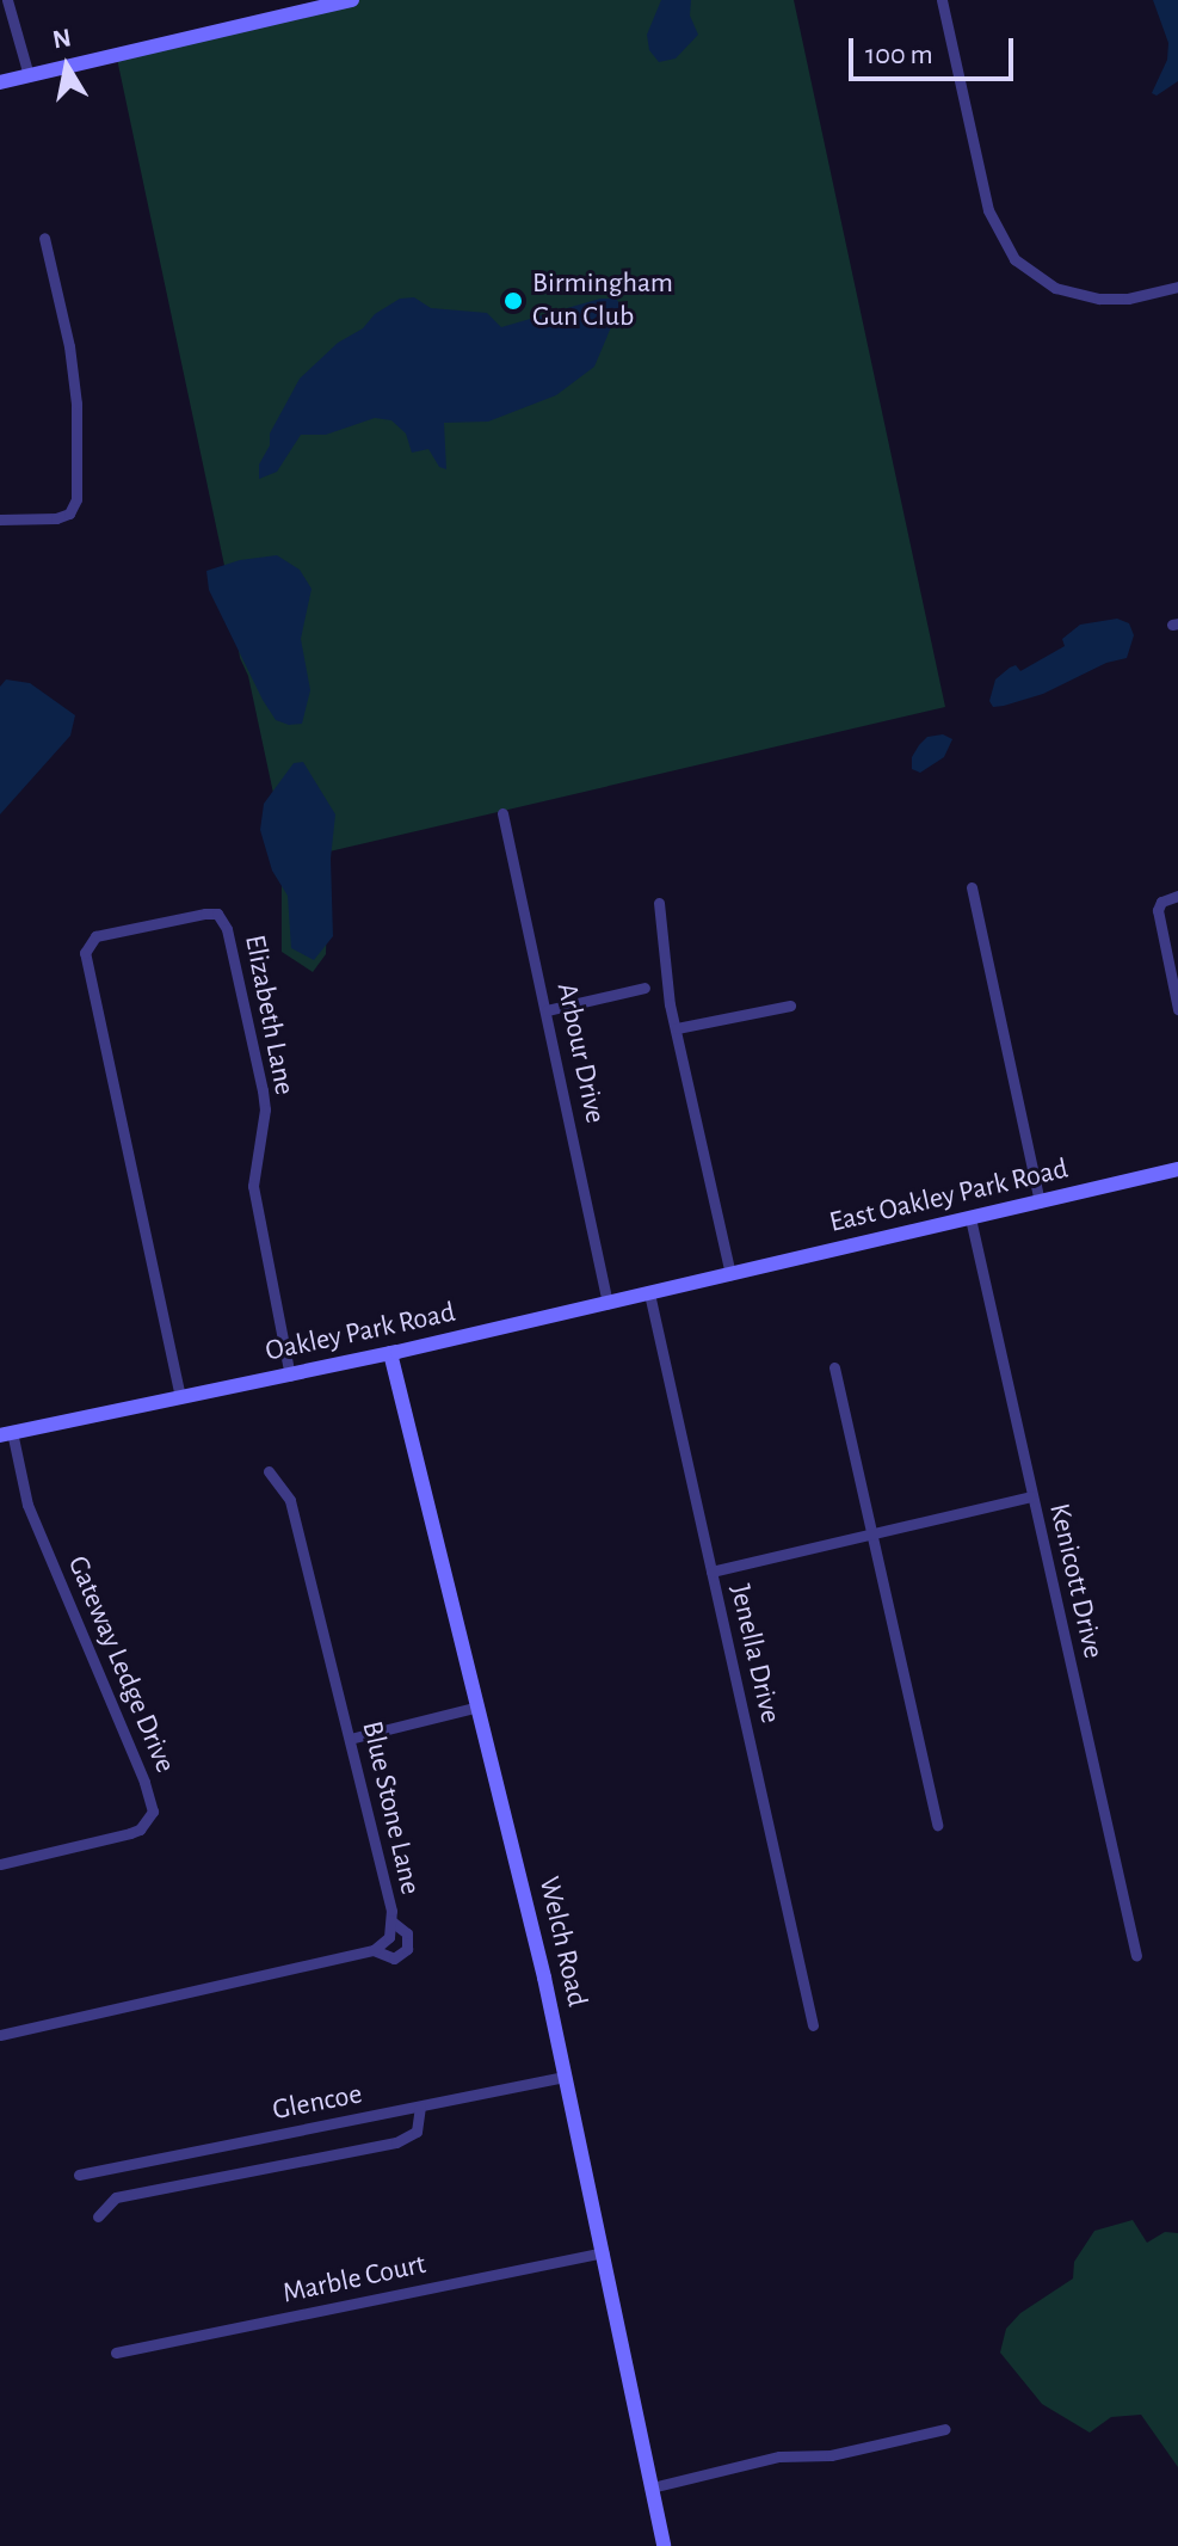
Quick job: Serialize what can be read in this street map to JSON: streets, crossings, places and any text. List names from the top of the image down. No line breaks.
{"streets":{"street":["Elizabeth Lane","Arbour Drive","East Oakley Park Road","Oakley Park Road","Kenicott Drive","Jenella Drive","Gateway Ledge Drive","Blue Stone Lane","Welch Road","Glencoe","Marble Court"]},"crossings":[["Elizabeth Lane","Oakley Park Road"],["Arbour Drive","Oakley Park Road"],["East Oakley Park Road","Oakley Park Road"],["East Oakley Park Road","Kenicott Drive"],["Oakley Park Road","Jenella Drive"],["Oakley Park Road","Gateway Ledge Drive"],["Oakley Park Road","Welch Road"],["Welch Road","Glencoe"],["Welch Road","Marble Court"]],"places":["Birmingham Gun Club"],"scale_bar":"100 m","north":"top"}
